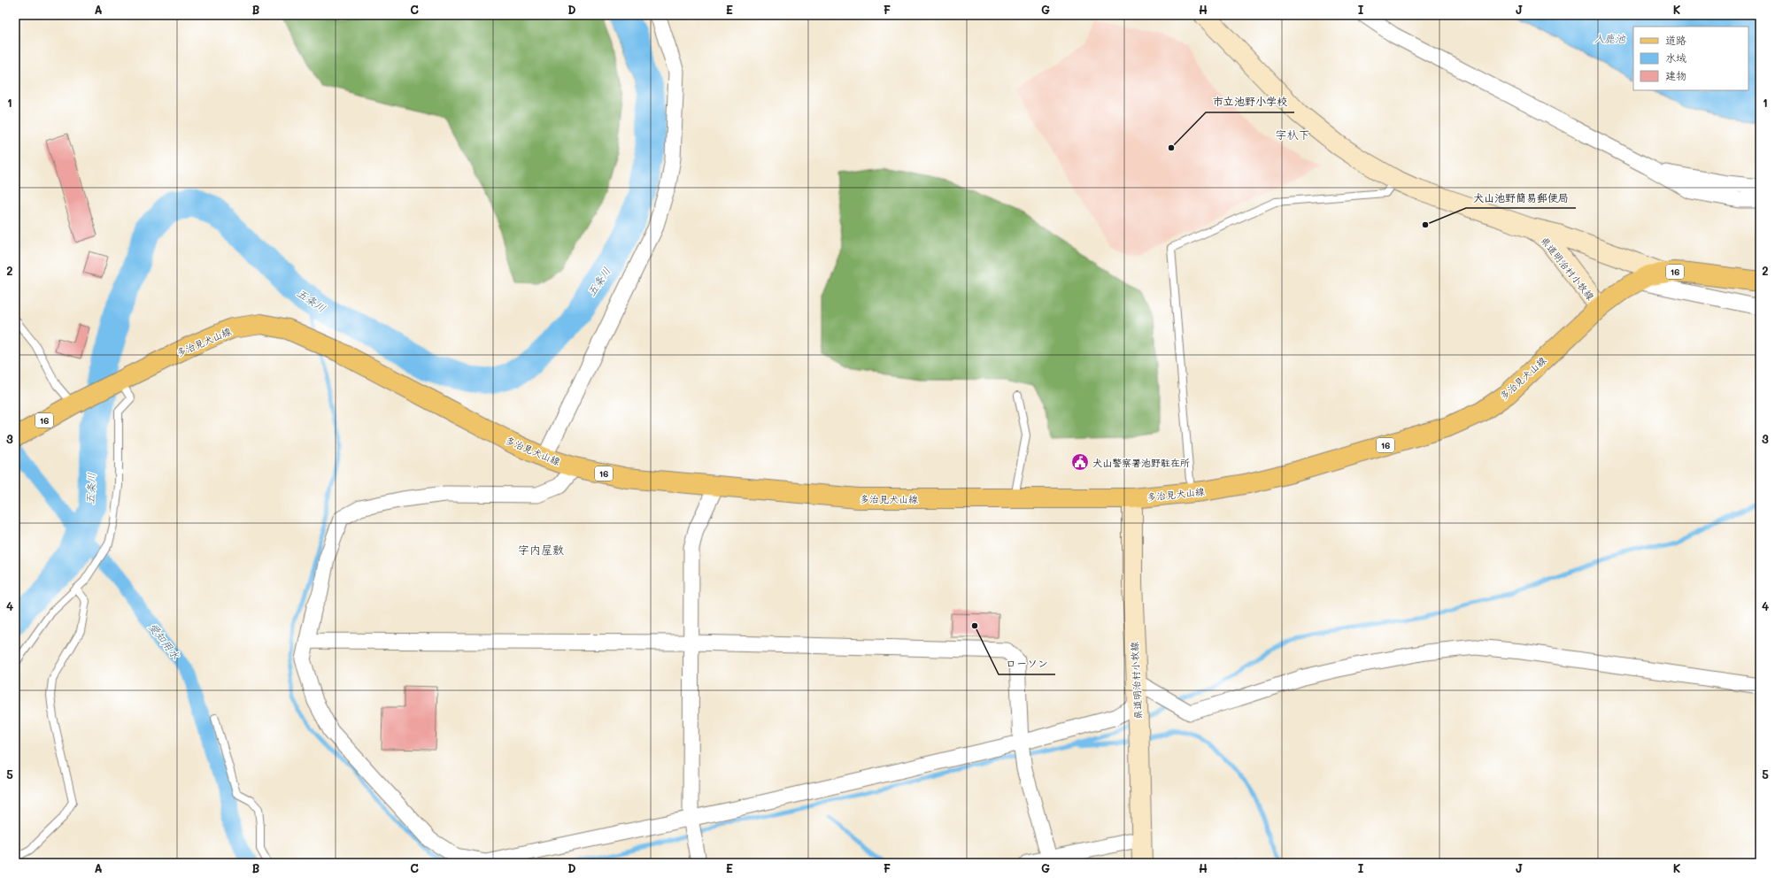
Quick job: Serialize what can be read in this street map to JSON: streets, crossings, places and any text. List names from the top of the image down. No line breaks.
{"streets":{"main road":["県道明治村小牧線","16","多治見犬山線"]},"crossings":[["県道明治村小牧線","多治見犬山線"]],"districts":["字杁下","字内屋敷"],"water":["入鹿池","五条川","愛知用水"],"places":{"other":["市立池野小学校","犬山池野簡易郵便局","ローソン"],"public building":["犬山警察署池野駐在所"]},"legend":["道路","水域","建物"],"grid":{"columns":["A","B","C","D","E","F","G","H","I","J","K"],"rows":["1","2","3","4","5"]}}
